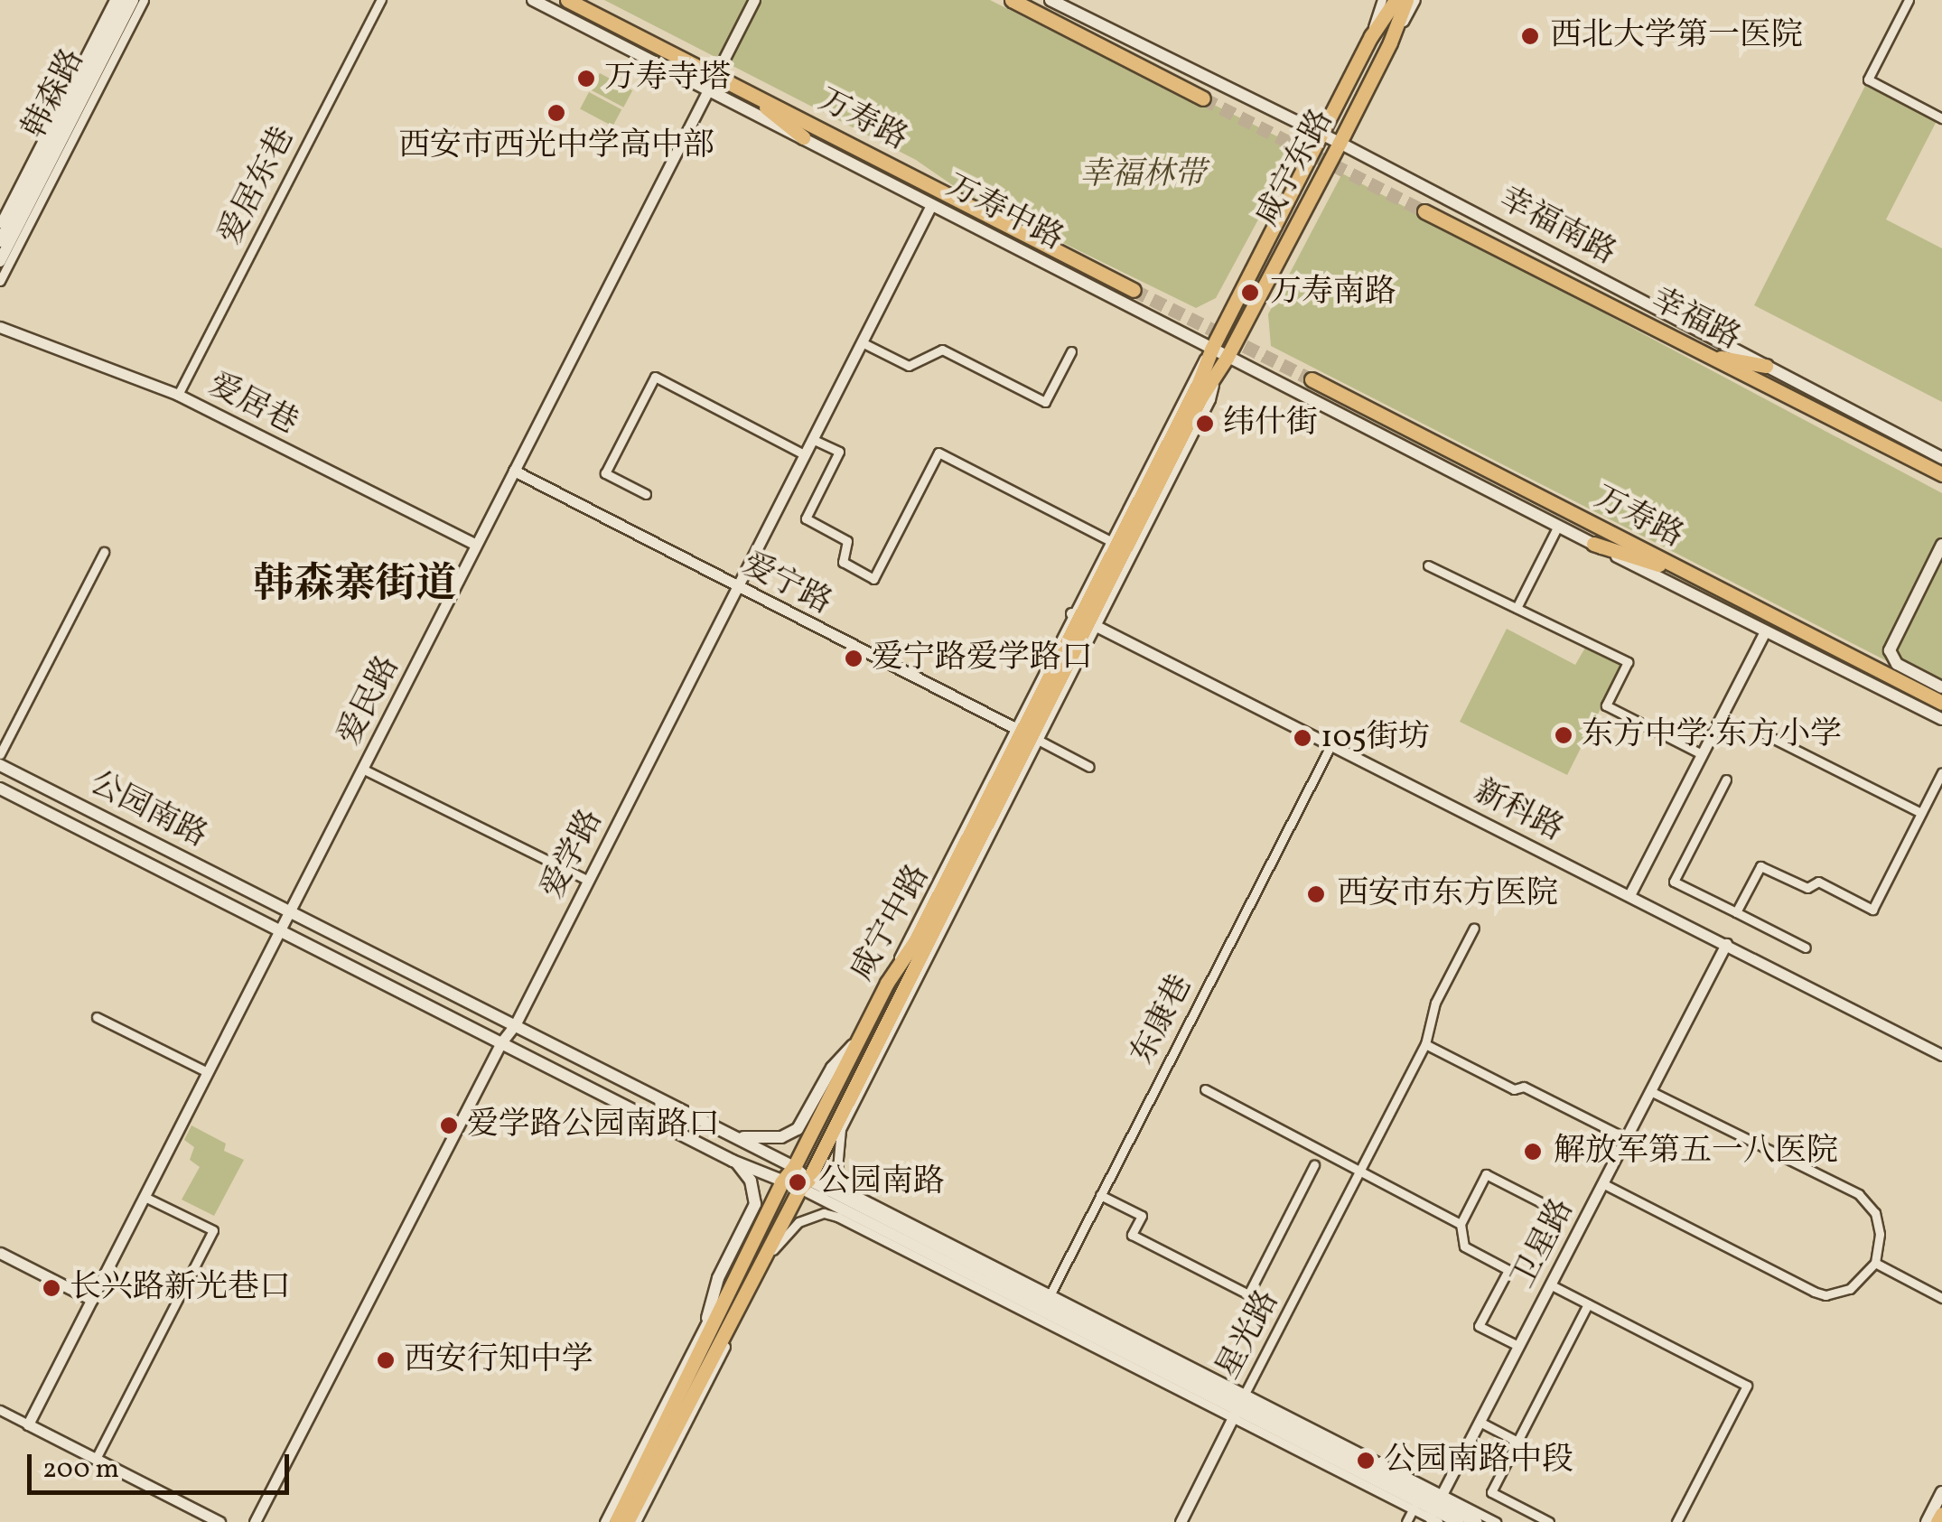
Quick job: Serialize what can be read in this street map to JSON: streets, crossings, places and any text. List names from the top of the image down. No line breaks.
{"streets":{"main road":["韩森路","万寿路","咸宁东路","万寿中路","幸福南路","幸福路","公园南路","咸宁中路"],"street":["爱居东巷","爱居巷","爱宁路","爱民路","新科路","爱学路","东康巷","卫星路","星光路"]},"crossings":[["万寿路","爱民路"],["咸宁东路","万寿中路"],["咸宁东路","幸福南路"],["咸宁东路","咸宁中路"],["爱居东巷","爱居巷"],["万寿中路","爱民路"],["万寿中路","爱学路"],["万寿中路","咸宁中路"],["爱居巷","爱民路"],["爱宁路","爱民路"],["爱宁路","爱学路"],["爱宁路","咸宁中路"],["爱民路","公园南路"],["公园南路","爱学路"],["公园南路","咸宁中路"],["公园南路","东康巷"],["公园南路","卫星路"],["公园南路","星光路"],["新科路","咸宁中路"],["新科路","东康巷"],["新科路","卫星路"]],"districts":["韩森寨街道"],"parks":["幸福林带"],"places":["西北大学第一医院","万寿寺塔","西安市西光中学高中部","万寿南路","纬什街","爱宁路爱学路口","东方中学·东方小学","105街坊","西安市东方医院","爱学路公园南路口","解放军第五一八医院","公园南路","长兴路新光巷口","西安行知中学","公园南路中段"],"scale_bar":"200 m"}
